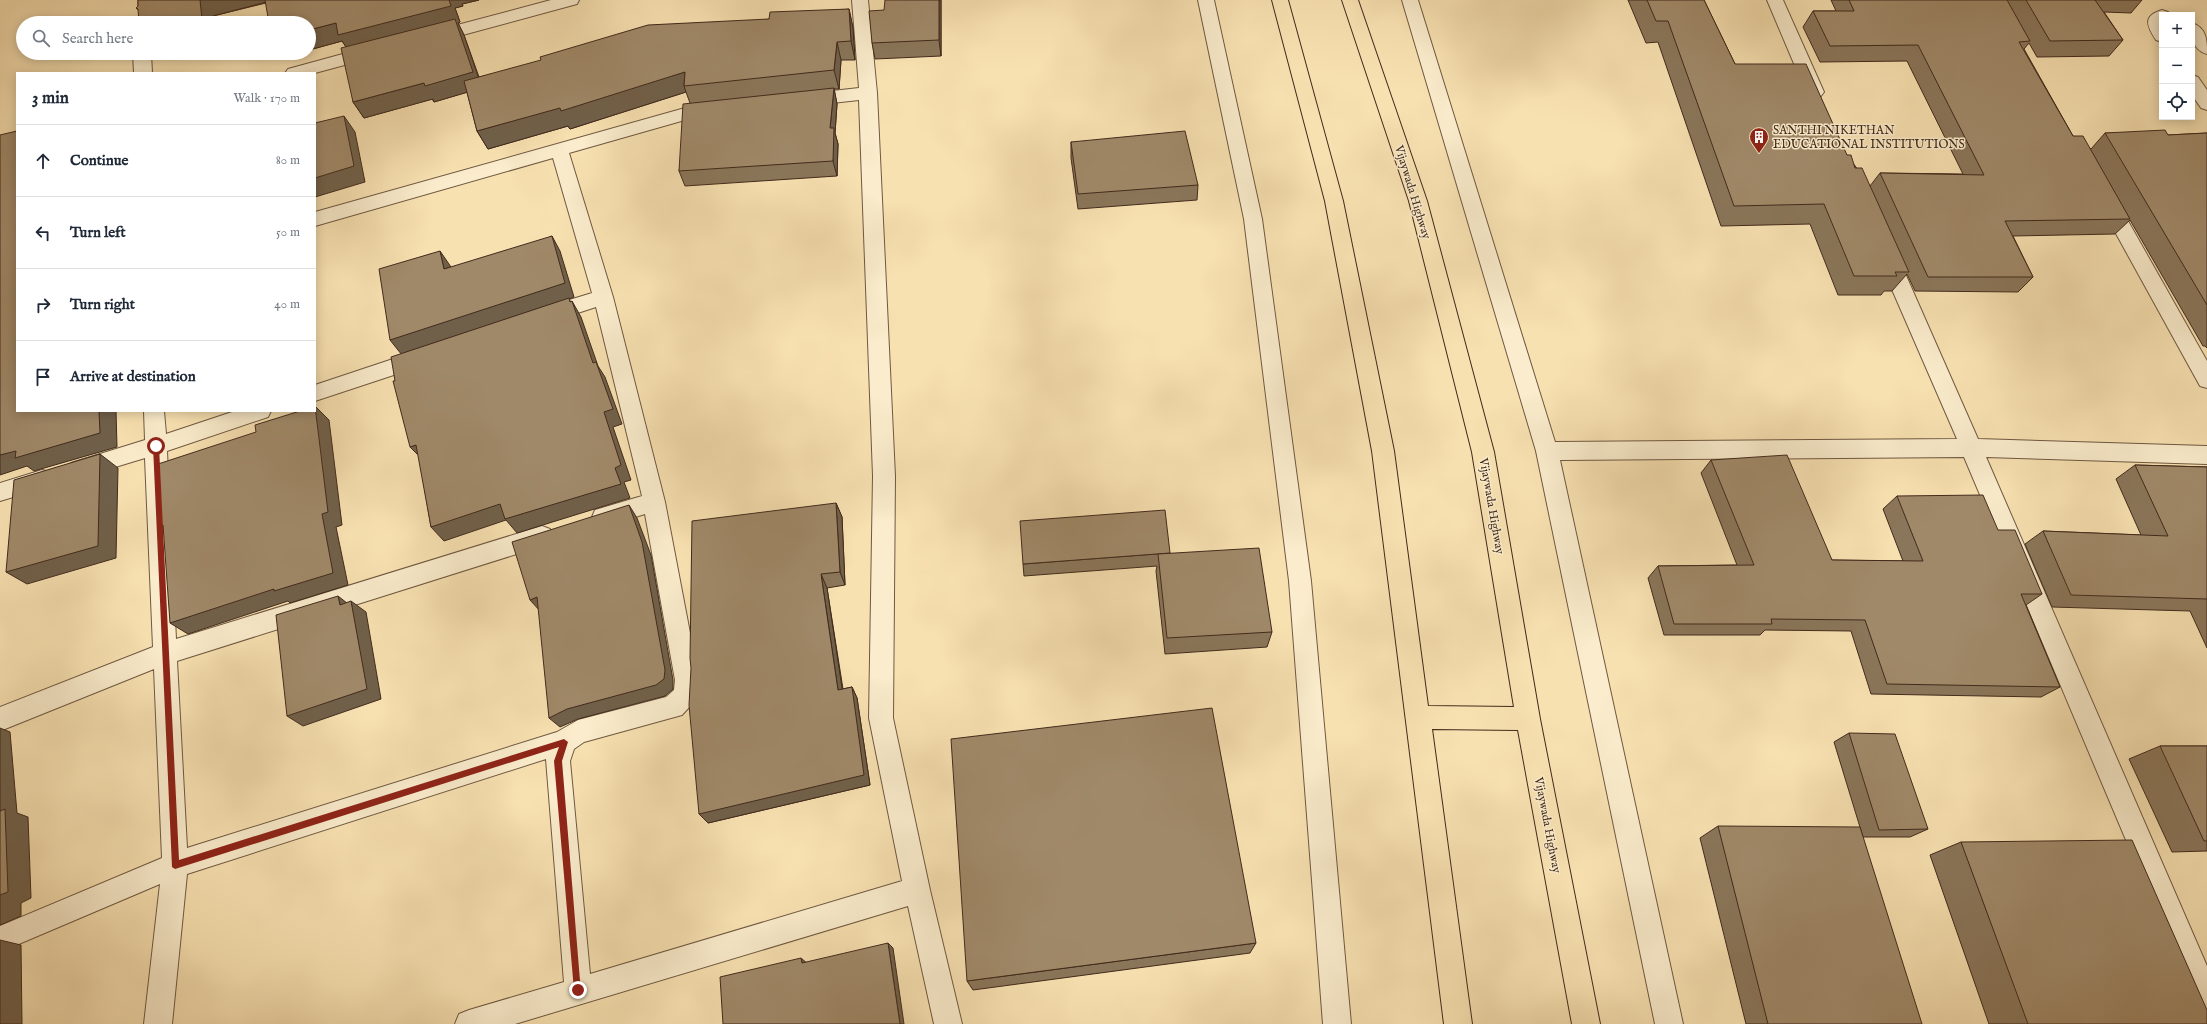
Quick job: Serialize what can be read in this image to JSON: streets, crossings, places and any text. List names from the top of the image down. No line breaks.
{"streets":{"highway":["Vijaywada Highway"]},"places":{"building":["SANTHI NIKETHAN EDUCATIONAL INSTITUTIONS"]},"page":{"map_buttons":["+","−"],"search":"Search here","heading":["3 min","Walk · 170 m"],"list":[["Continue","80 m"],["Turn left","50 m"],["Turn right","40 m"],"Arrive at destination"]}}
